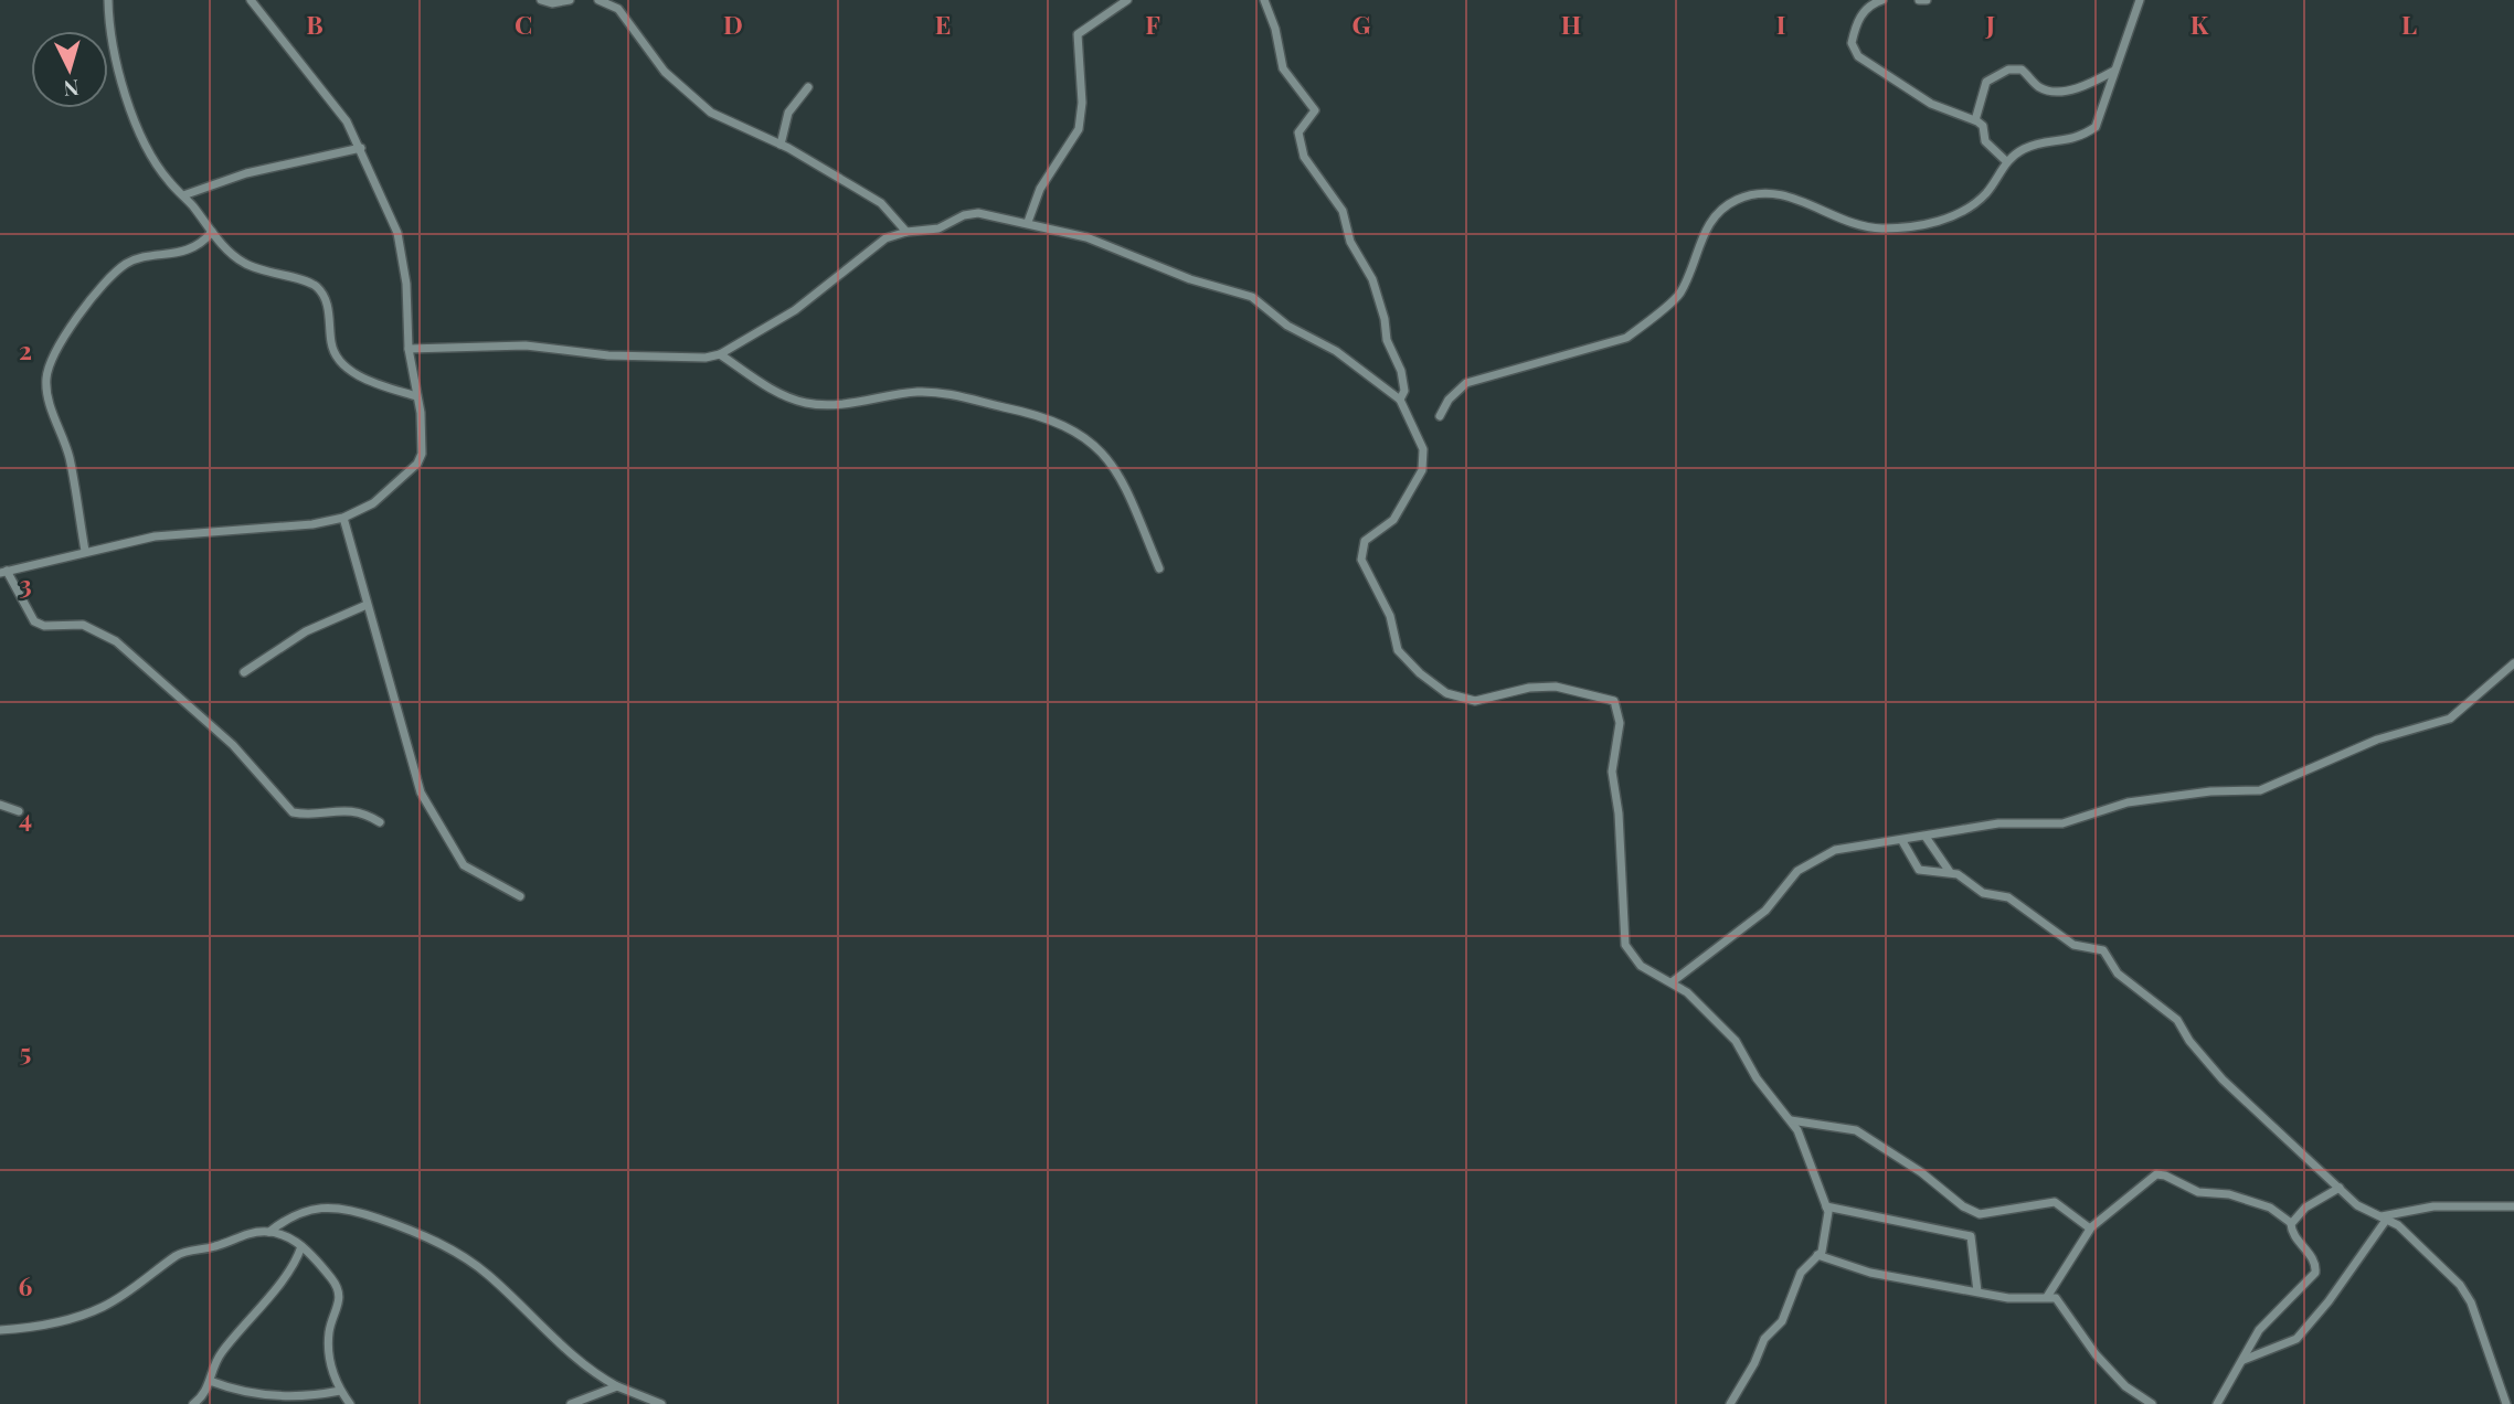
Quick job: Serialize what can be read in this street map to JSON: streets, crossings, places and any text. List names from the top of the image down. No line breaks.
{"north":"bottom","grid":{"columns":["B","C","D","E","F","G","H","I","J","K","L"],"rows":["2","3","4","5","6"]}}
